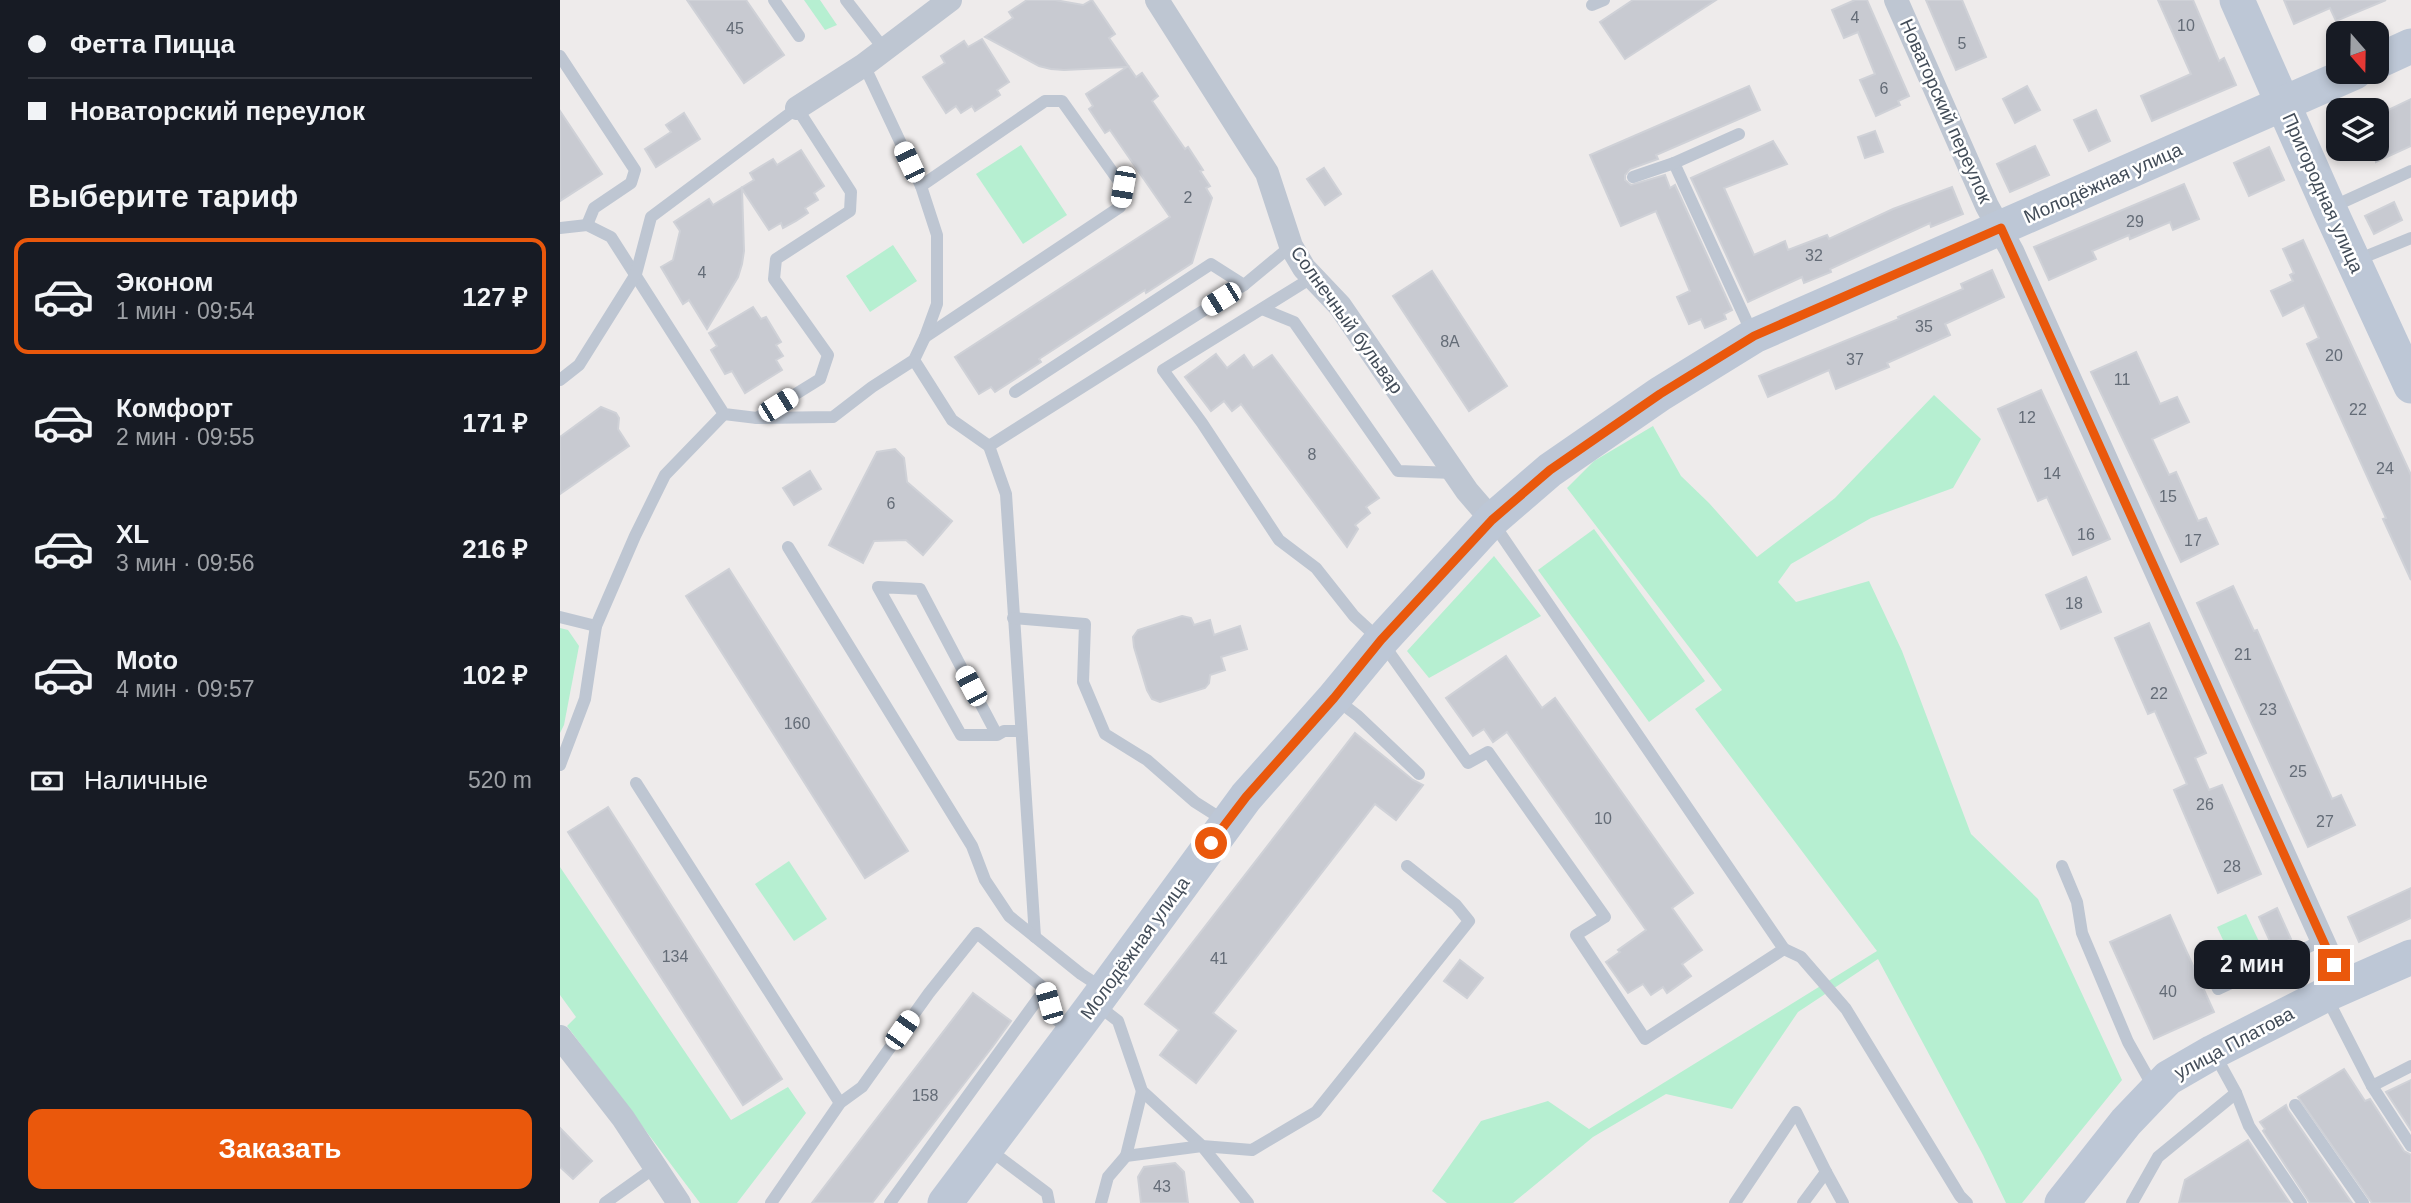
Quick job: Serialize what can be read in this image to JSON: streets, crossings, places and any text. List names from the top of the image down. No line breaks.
{"streets":{"street":["Новаторский переулок","Молодёжная улица","Пригородная улица","Солнечный бульвар","улица Платова"]},"crossings":[["Новаторский переулок","Молодёжная улица"],["Новаторский переулок","улица Платова"],["Молодёжная улица","Пригородная улица"],["Молодёжная улица","Солнечный бульвар"]],"house_numbers":["4","10","45","5","6","2","29","32","4","35","8А","20","37","11","22","12","8","24","14","15","6","16","17","18","21","22","23","160","25","26","10","27","28","134","41","40","158","43"],"north":"bottom","page":{"banner":["Фетта Пицца","Новаторский переулок"],"heading":"Выберите тариф","list":[{"name":"Эконом","note":"1 мин · 09:54","value":"127 ₽"},{"name":"Комфорт","note":"2 мин · 09:55","value":"171 ₽"},{"name":"XL","note":"3 мин · 09:56","value":"216 ₽"},{"name":"Moto","note":"4 мин · 09:57","value":"102 ₽"}],"pay":["Наличные","520 m"],"bubble":"2 мин","buttons":"Заказать"}}
